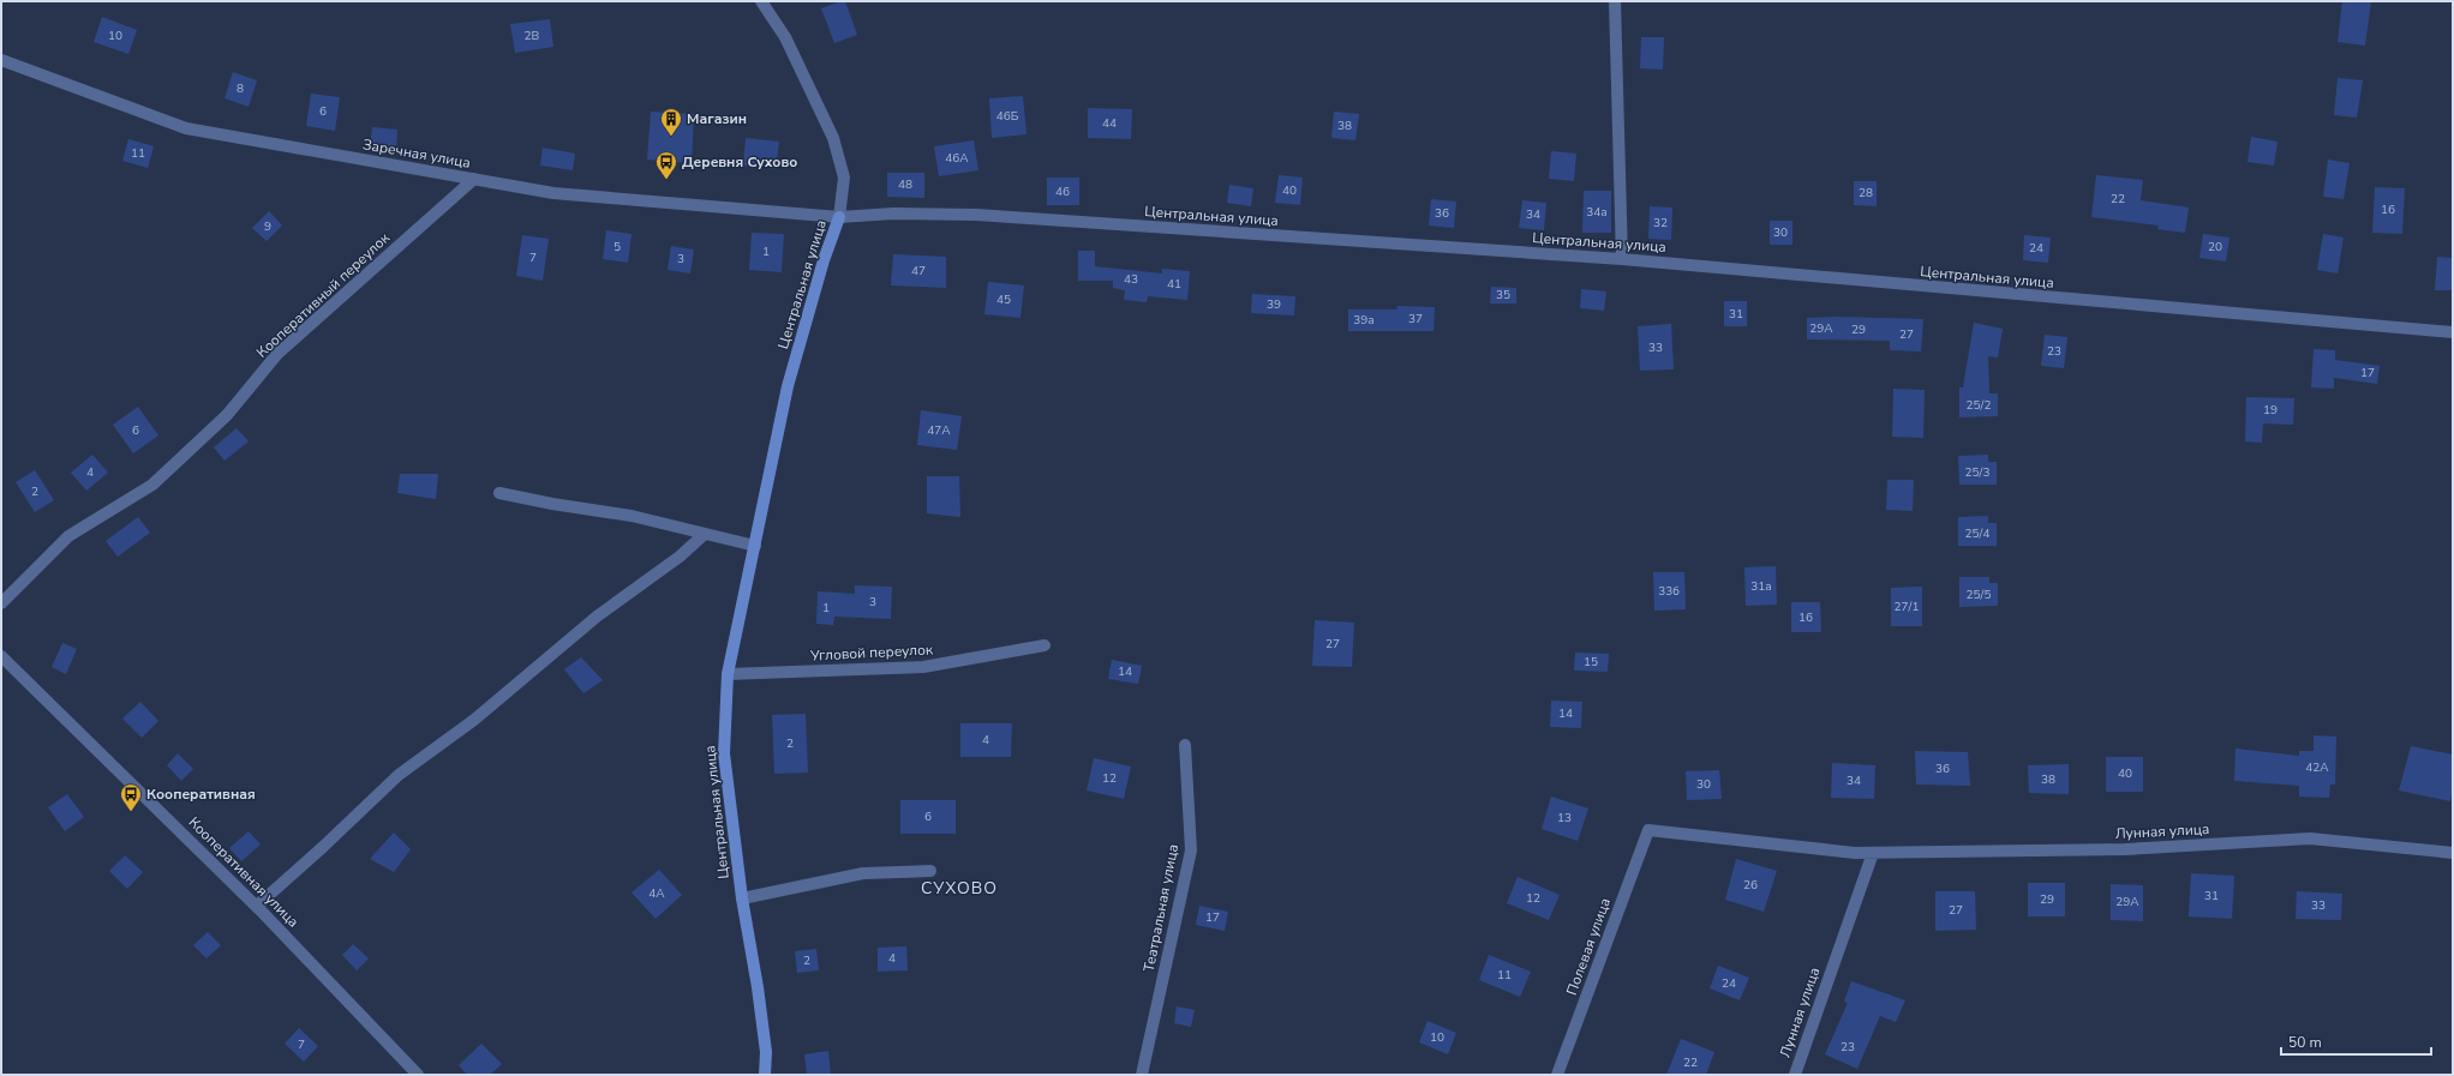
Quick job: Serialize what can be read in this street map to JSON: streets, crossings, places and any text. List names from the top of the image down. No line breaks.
{"streets":{"street":["Заречная улица","Центральная улица","Кооперативный переулок","Угловой переулок","Лунная улица","Кооперативная улица","Театральная улица","Полевая улица"]},"crossings":[["Заречная улица","Центральная улица"],["Заречная улица","Кооперативный переулок"],["Центральная улица","Угловой переулок"],["Лунная улица","Полевая улица"]],"districts":["СУХОВО"],"places":{"building":["Магазин"],"bus stop":["Деревня Сухово","Кооперативная"]},"house_numbers":["10","2В","8","6","46Б","44","38","11","46А","48","40","46","28","22","16","34а","36","34","32","9","30","5","20","24","1","7","3","47","43","41","35","45","39","31","37","39а","29А","29","27","33","23","17","25/2","19","6","47А","4","25/3","2","25/4","31а","33б","25/5","3","27/1","1","16","27","15","14","14","4","2","42А","36","40","12","38","34","30","6","13","26","4А","31","12","29","29А","33","27","17","4","2","11","24","10","7","23","22"],"scale_bar":"50 m"}
